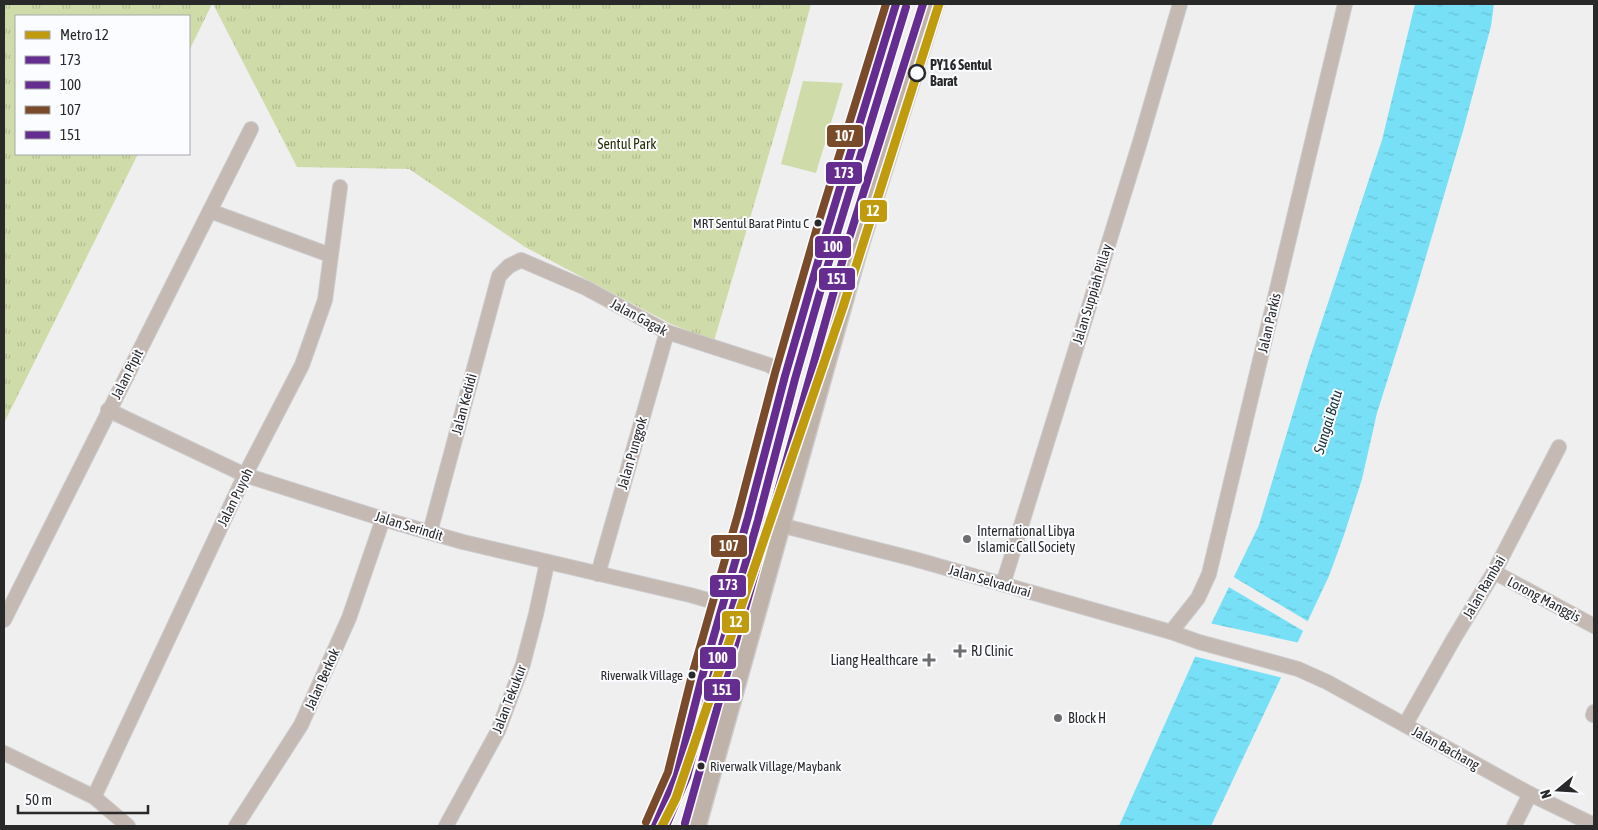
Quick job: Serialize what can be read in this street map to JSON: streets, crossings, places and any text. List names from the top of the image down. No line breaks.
{"streets":{"street":["Jalan Suppiah Pillay","Jalan Gagak","Jalan Parkis","Jalan Pipit","Jalan Kedidi","Jalan Punggok","Jalan Puyoh","Jalan Serindit","Jalan Selvadurai","Jalan Rambai","Lorong Manggis","Jalan Berkok","Jalan Tekukur","Jalan Bachang"]},"crossings":[["Jalan Suppiah Pillay","Jalan Selvadurai"],["Jalan Gagak","Jalan Kedidi"],["Jalan Gagak","Jalan Punggok"],["Jalan Parkis","Jalan Selvadurai"],["Jalan Pipit","Jalan Serindit"],["Jalan Kedidi","Jalan Serindit"],["Jalan Punggok","Jalan Serindit"],["Jalan Puyoh","Jalan Serindit"],["Jalan Serindit","Jalan Berkok"],["Jalan Serindit","Jalan Tekukur"],["Jalan Selvadurai","Jalan Bachang"],["Jalan Rambai","Lorong Manggis"],["Jalan Rambai","Jalan Bachang"]],"water":["Sungai Batu"],"parks":["Sentul Park"],"places":{"other":["PY16 Sentul Barat","MRT Sentul Barat Pintu C","International Libya Islamic Call Society","Riverwalk Village","Block H","Riverwalk Village/Maybank"],"health":["RJ Clinic","Liang Healthcare"]},"lines":["metro line 12","transit line 173","transit line 107","transit line 151","transit line 100"],"legend":["Metro 12","173","100","107","151"],"scale_bar":"50 m","north":"left"}
